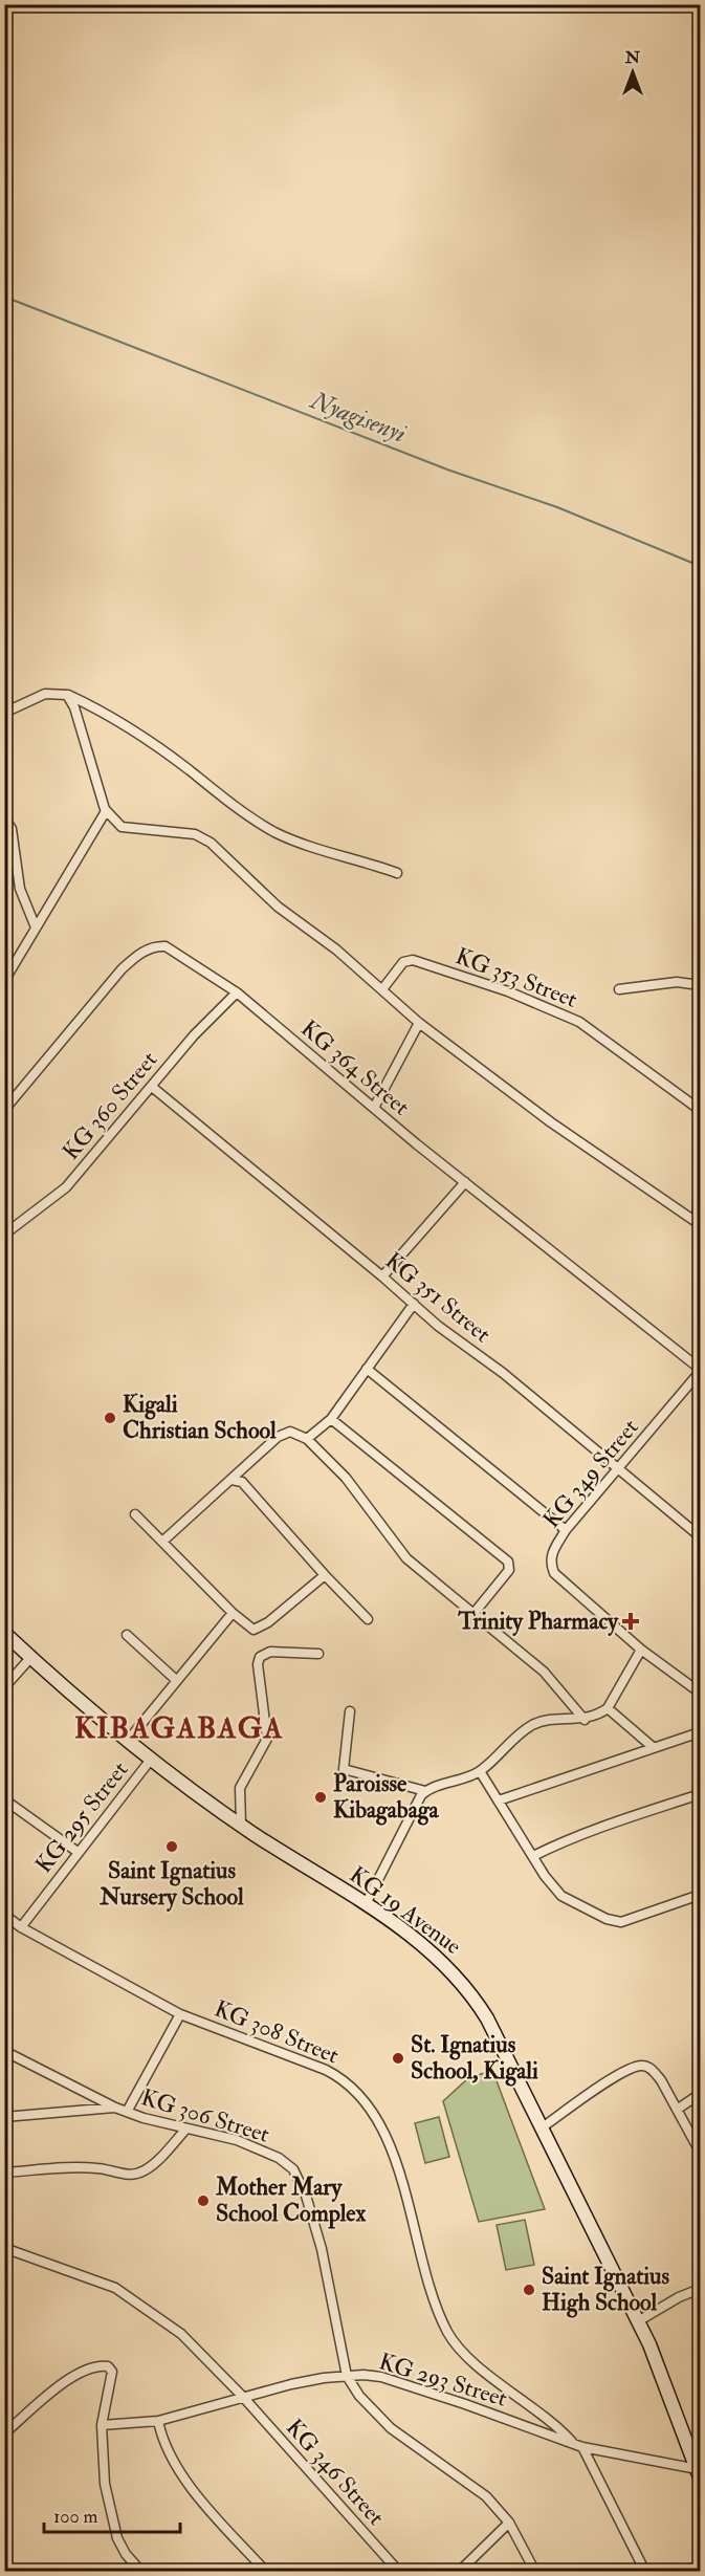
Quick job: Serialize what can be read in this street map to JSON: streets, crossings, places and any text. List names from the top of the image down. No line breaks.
{"streets":{"main road":["KG 19 Avenue"],"street":["KG 353 Street","KG 364 Street","KG 360 Street","KG 351 Street","KG 349 Street","KG 295 Street","KG 308 Street","KG 306 Street","KG 293 Street","KG 346 Street"]},"crossings":[["KG 364 Street","KG 360 Street"],["KG 364 Street","KG 349 Street"],["KG 360 Street","KG 351 Street"],["KG 351 Street","KG 349 Street"],["KG 295 Street","KG 19 Avenue"],["KG 295 Street","KG 308 Street"],["KG 19 Avenue","KG 293 Street"],["KG 308 Street","KG 293 Street"],["KG 306 Street","KG 293 Street"],["KG 293 Street","KG 346 Street"]],"districts":["KIBAGABAGA"],"water":["Nyagisenyi"],"places":{"other":["Kigali Christian School","Paroisse Kibagabaga","Saint Ignatius Nursery School","St. Ignatius School, Kigali","Mother Mary School Complex","Saint Ignatius High School"],"health":["Trinity Pharmacy"]},"scale_bar":"100 m","north":"top"}
